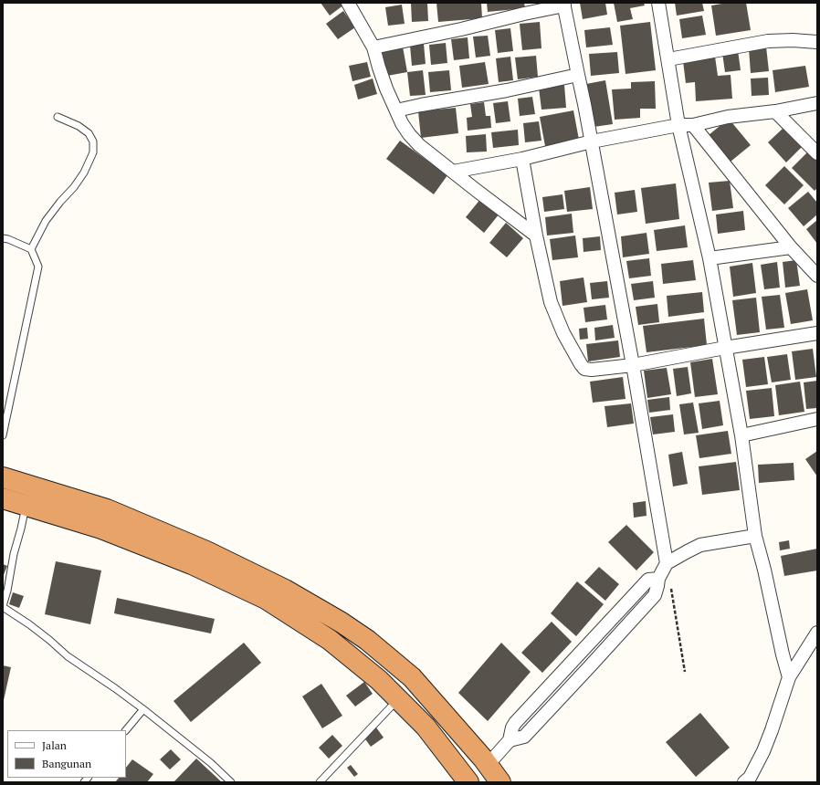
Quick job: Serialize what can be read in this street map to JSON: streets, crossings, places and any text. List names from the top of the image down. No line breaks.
{"legend":["Jalan","Bangunan"]}
